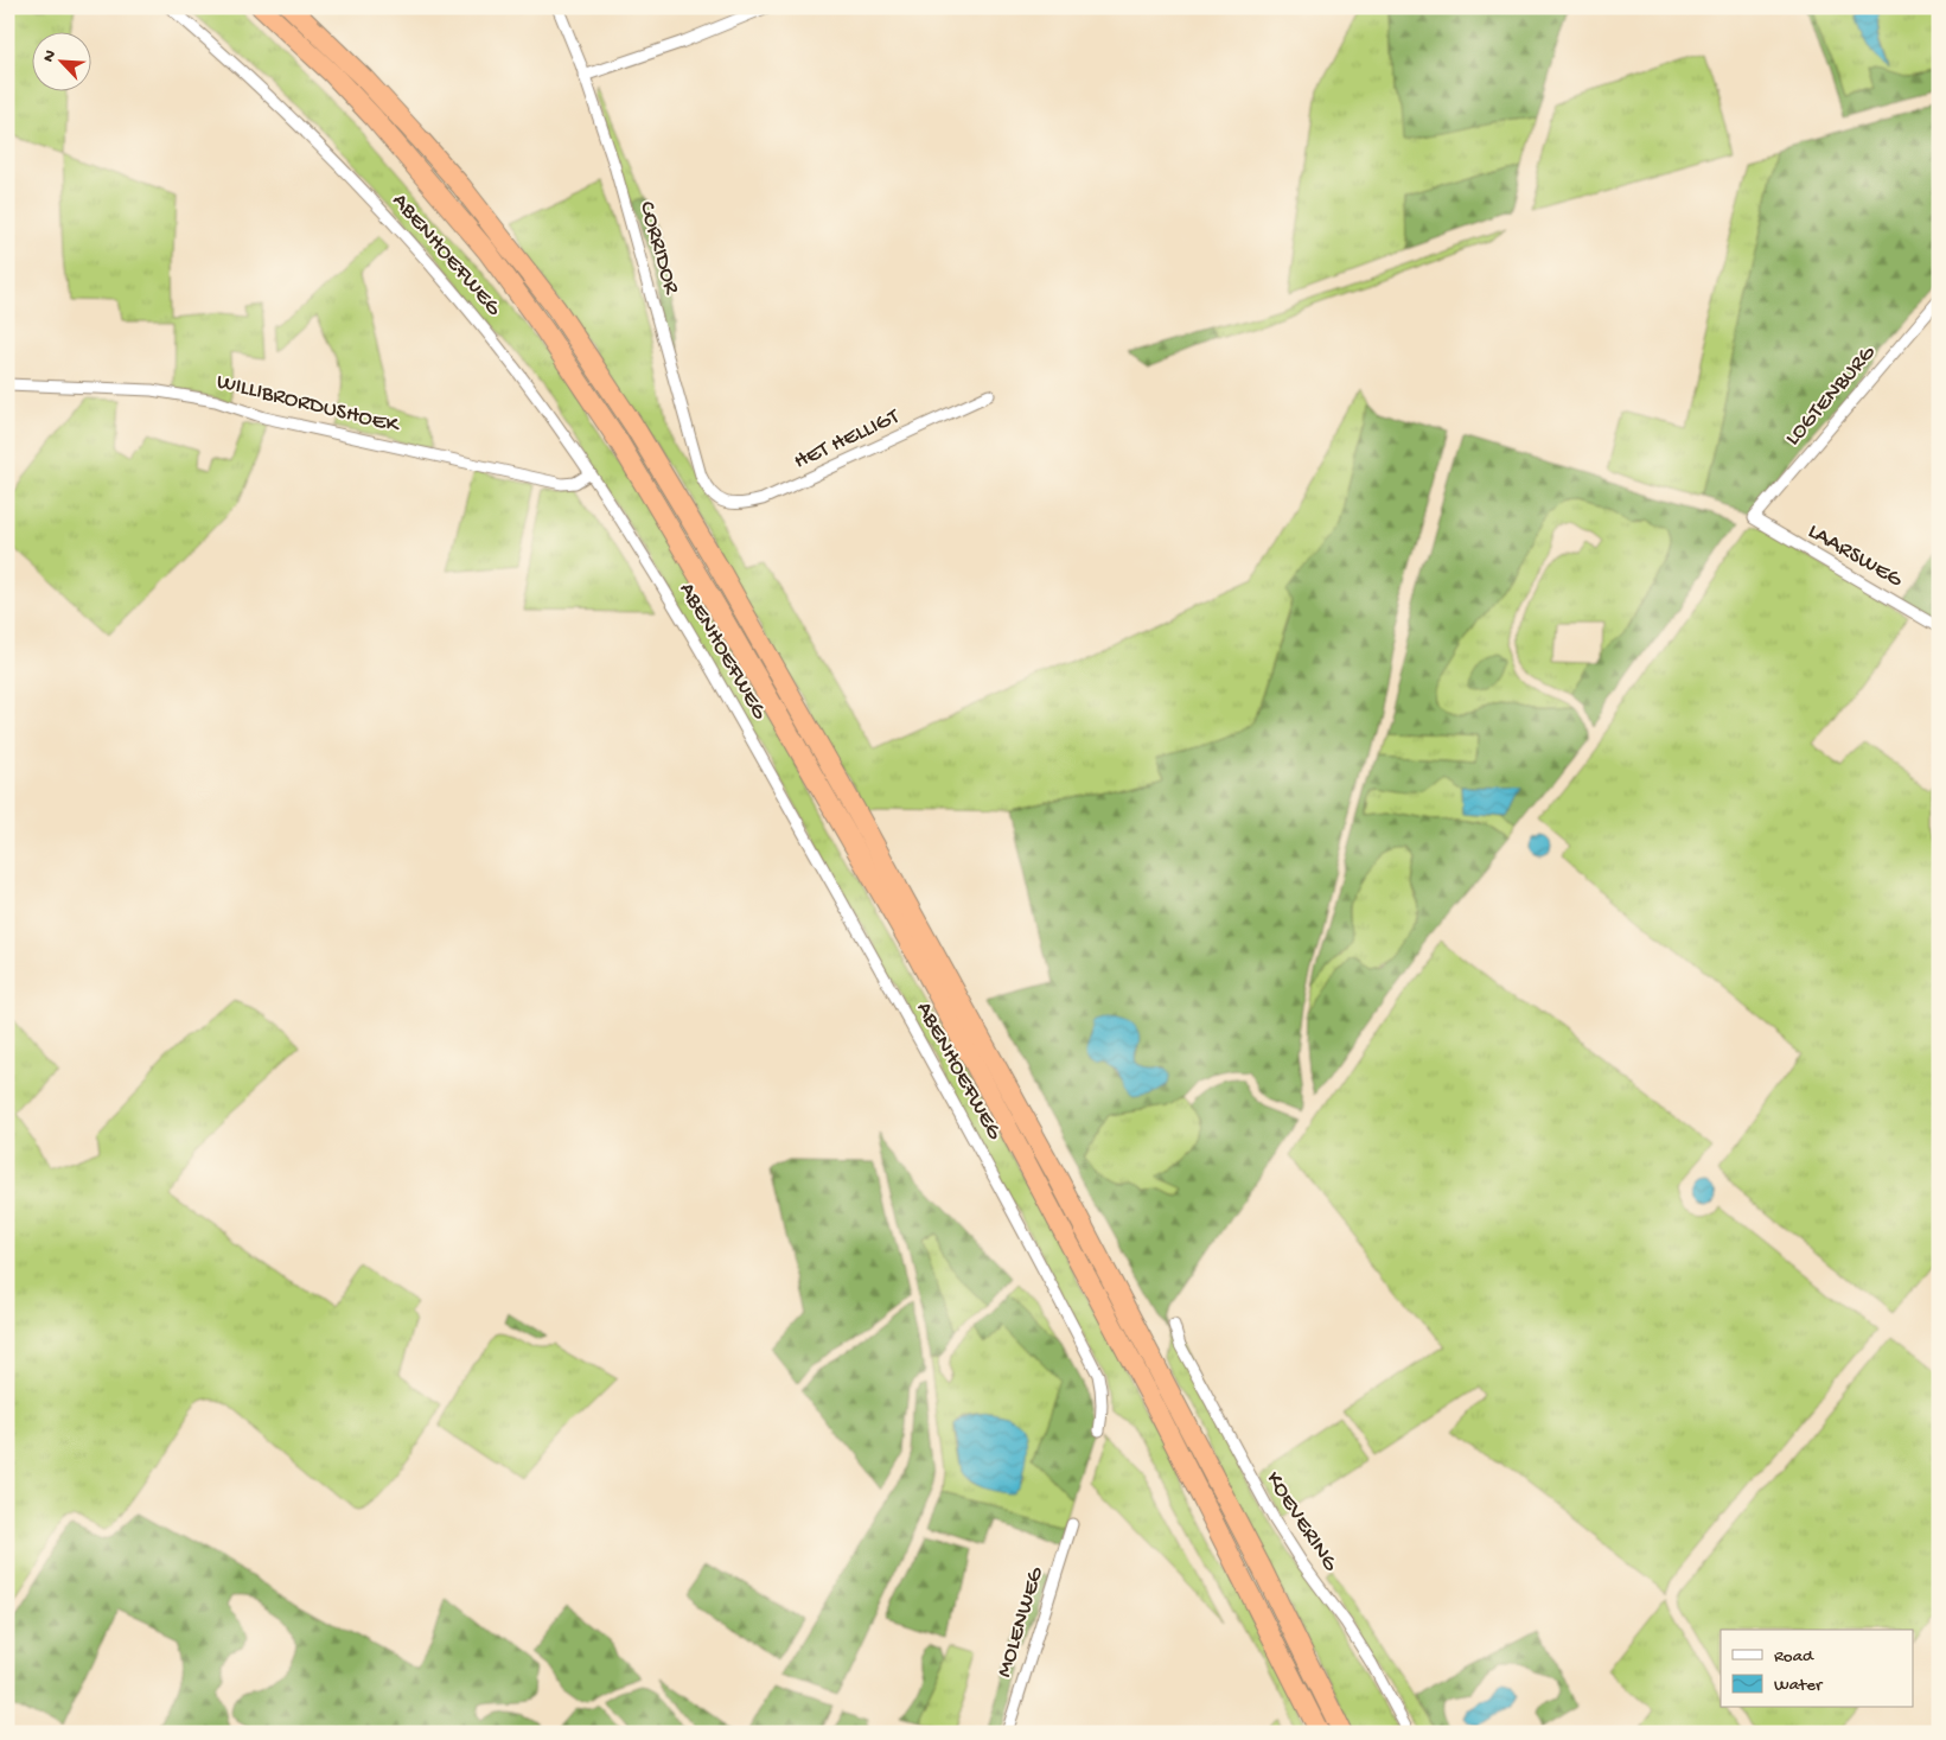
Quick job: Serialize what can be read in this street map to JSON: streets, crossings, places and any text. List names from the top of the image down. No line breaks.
{"streets":{"street":["CORRIDOR","ABENHOEFWEG","LOGTENBURG","WILLIBRORDUSHOEK","HET HELLIGT","LAARSWEG","KOEVERING","MOLENWEG"]},"crossings":[["CORRIDOR","HET HELLIGT"],["ABENHOEFWEG","WILLIBRORDUSHOEK"],["LOGTENBURG","LAARSWEG"]],"legend":["Road","Water"],"north":"top left"}
